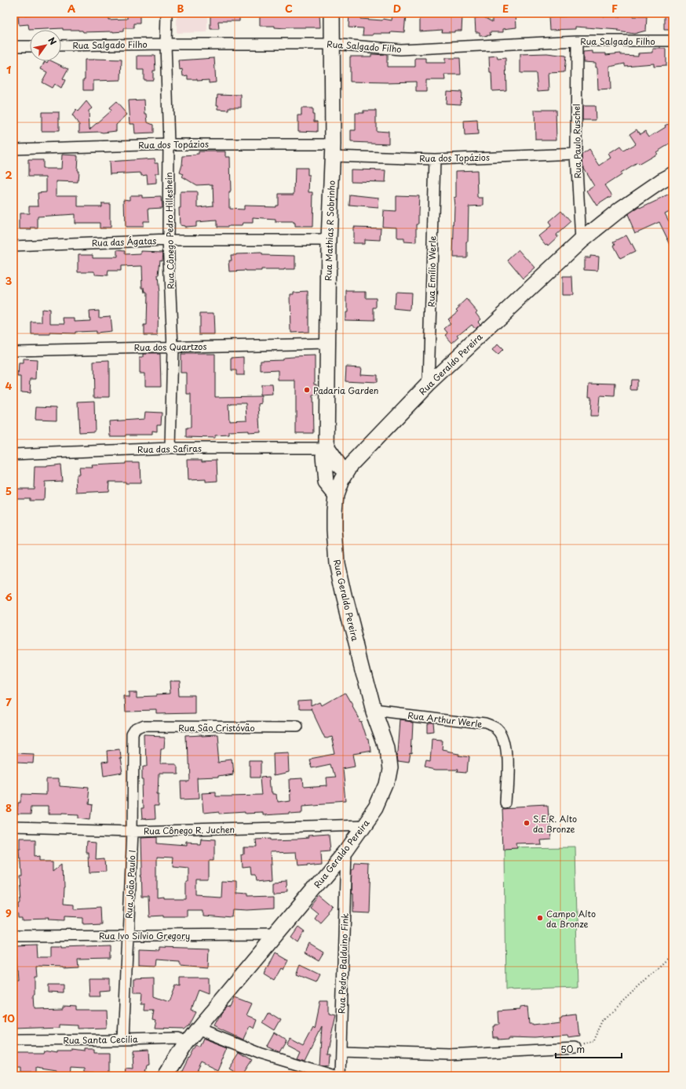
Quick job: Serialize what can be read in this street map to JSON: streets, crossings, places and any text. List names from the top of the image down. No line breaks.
{"streets":{"main road":["Rua Mathias R Sobrinho","Rua Geraldo Pereira"],"street":["Rua Salgado Filho","Rua Paulo Ruschel","Rua dos Topázios","Rua Cônego Pedro Hilleshein","Rua das Ágatas","Rua Emílio Werle","Rua dos Quartzos","Rua das Safiras","Rua Arthur Werle","Rua São Cristóvão","Rua Cônego R. Juchen","Rua João Paulo I","Rua Ivo Silvio Gregory","Rua Pedro Balduino Fink","Rua Santa Cecilia"]},"crossings":[["Rua Salgado Filho","Rua Paulo Ruschel"],["Rua Salgado Filho","Rua Cônego Pedro Hilleshein"],["Rua Salgado Filho","Rua Mathias R Sobrinho"],["Rua Paulo Ruschel","Rua dos Topázios"],["Rua Paulo Ruschel","Rua Geraldo Pereira"],["Rua dos Topázios","Rua Cônego Pedro Hilleshein"],["Rua dos Topázios","Rua Mathias R Sobrinho"],["Rua dos Topázios","Rua Emílio Werle"],["Rua Cônego Pedro Hilleshein","Rua das Ágatas"],["Rua Cônego Pedro Hilleshein","Rua dos Quartzos"],["Rua Cônego Pedro Hilleshein","Rua das Safiras"],["Rua Mathias R Sobrinho","Rua das Ágatas"],["Rua Mathias R Sobrinho","Rua dos Quartzos"],["Rua Mathias R Sobrinho","Rua Geraldo Pereira"],["Rua Mathias R Sobrinho","Rua das Safiras"],["Rua Emílio Werle","Rua Geraldo Pereira"],["Rua Geraldo Pereira","Rua Arthur Werle"],["Rua Geraldo Pereira","Rua Cônego R. Juchen"],["Rua Geraldo Pereira","Rua Ivo Silvio Gregory"],["Rua Geraldo Pereira","Rua Pedro Balduino Fink"],["Rua Geraldo Pereira","Rua Santa Cecilia"],["Rua São Cristóvão","Rua João Paulo I"],["Rua Cônego R. Juchen","Rua João Paulo I"],["Rua João Paulo I","Rua Ivo Silvio Gregory"],["Rua João Paulo I","Rua Santa Cecilia"]],"places":["Padaria Garden","S.E.R. Alto da Bronze","Campo Alto da Bronze"],"scale_bar":"50 m","north":"top right","grid":{"columns":["A","B","C","D","E","F"],"rows":["1","2","3","4","5","6","7","8","9","10"]}}
